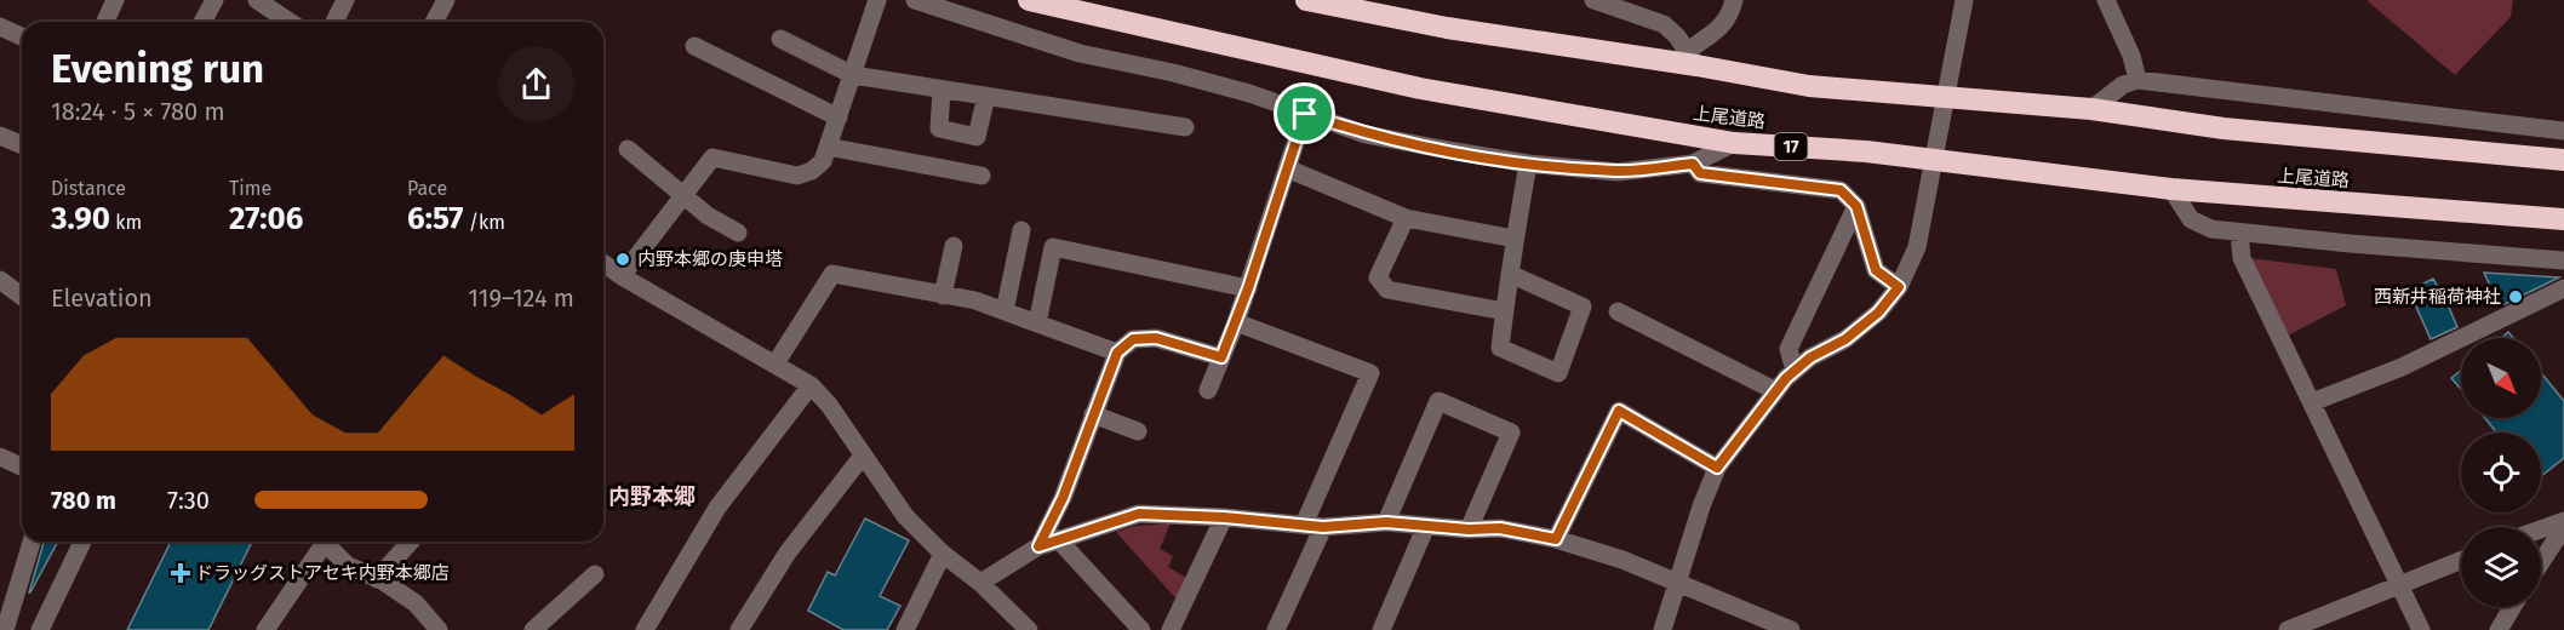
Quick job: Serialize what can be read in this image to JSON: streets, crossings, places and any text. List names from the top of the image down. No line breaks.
{"streets":{"highway":["上尾道路","17"]},"districts":["内野本郷"],"places":{"other":["内野本郷の庚申塔","西新井稲荷神社"],"health":["ドラッグストアセキ内野本郷店"]},"north":"bottom right","page":{"heading":["Evening run","18:24 · 5 × 780 m"],"stats":[["Distance","3.90 km"],["Time","27:06"],["Pace","6:57 /km"]],"chart":["Elevation","119–124 m"],"list":[{"name":"780 m","note":"7:30"}]}}
